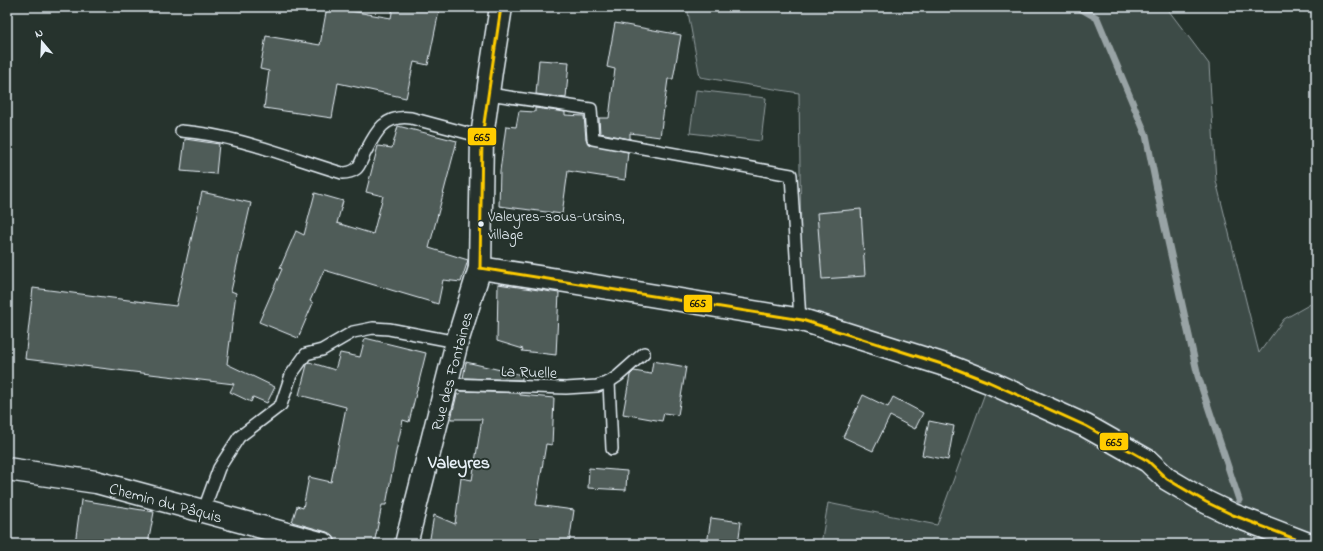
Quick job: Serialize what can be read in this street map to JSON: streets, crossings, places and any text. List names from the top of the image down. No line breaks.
{"streets":{"street":["Rue des Fontaines","Chemin du Pâquis"],"lane":["La Ruelle"]},"crossings":[["Rue des Fontaines","La Ruelle"]],"districts":["Valeyres"],"places":["Valeyres-sous-Ursins, village"],"lines":["transit line 665"],"north":"top"}
